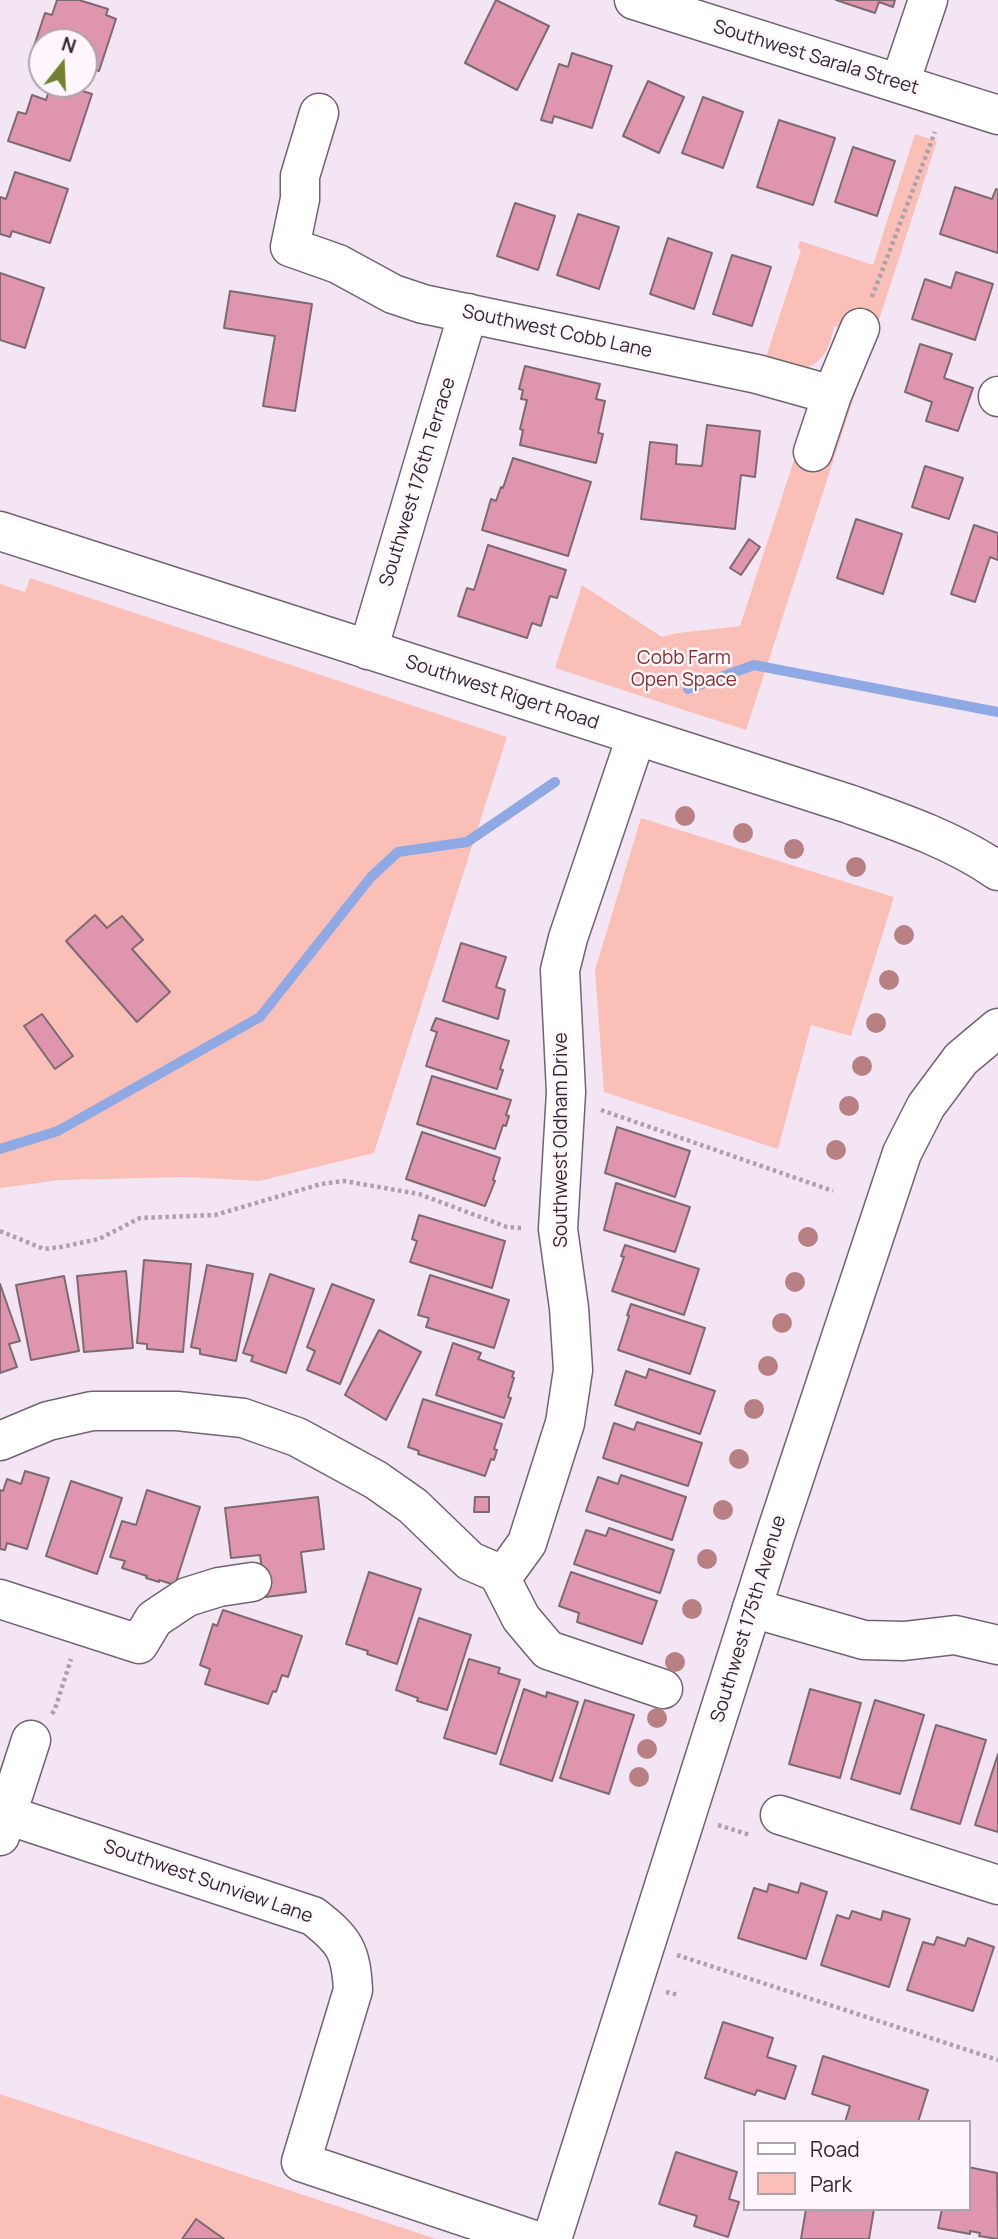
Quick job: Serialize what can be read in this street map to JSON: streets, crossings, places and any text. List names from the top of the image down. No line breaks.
{"streets":{"street":["Southwest Sarala Street","Southwest Cobb Lane","Southwest 176th Terrace","Southwest Rigert Road","Southwest Oldham Drive","Southwest 175th Avenue","Southwest Sunview Lane"]},"crossings":[["Southwest Cobb Lane","Southwest 176th Terrace"],["Southwest 176th Terrace","Southwest Rigert Road"],["Southwest Rigert Road","Southwest Oldham Drive"]],"parks":["Cobb Farm Open Space"],"legend":["Road","Park"],"north":"top"}
